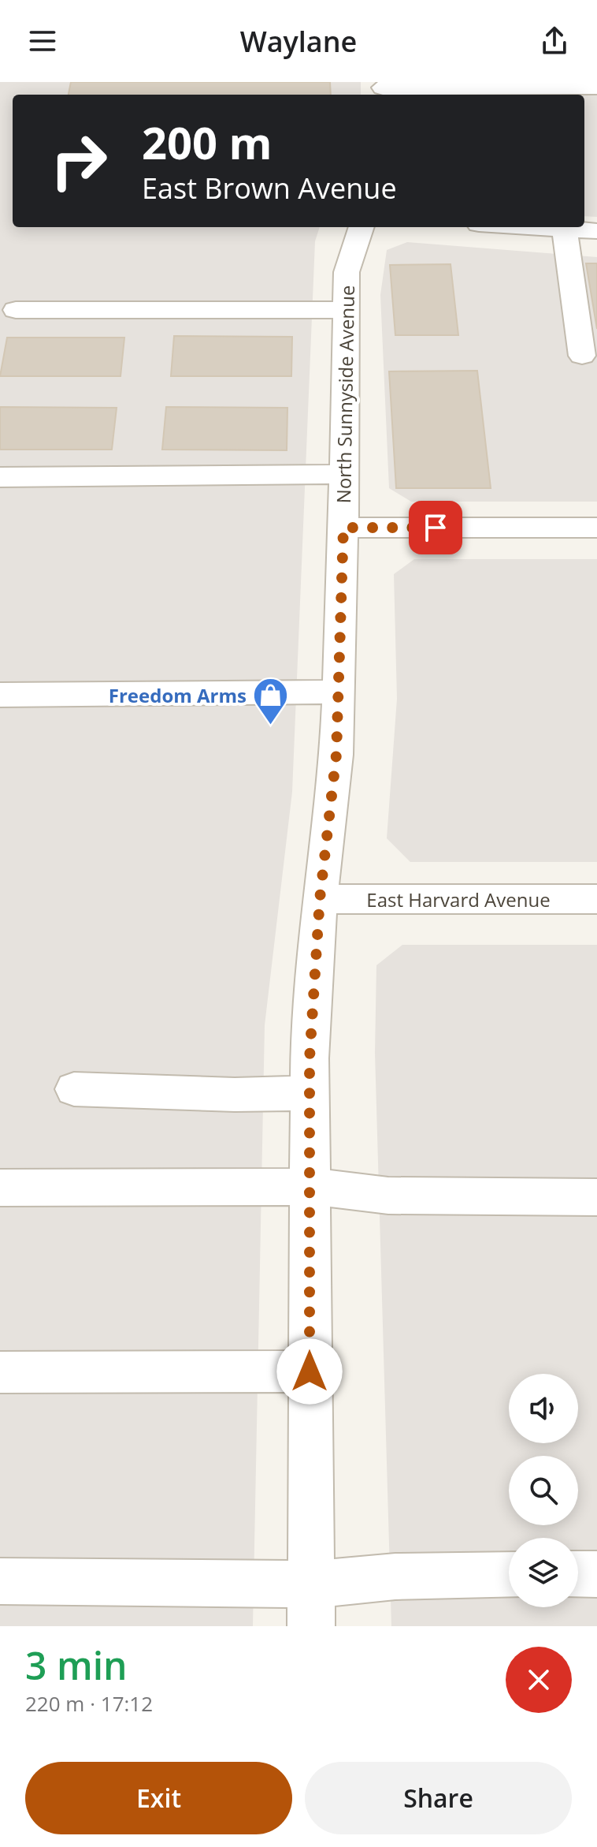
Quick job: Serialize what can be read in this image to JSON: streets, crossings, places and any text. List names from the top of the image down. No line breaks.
{"streets":{"street":["North Sunnyside Avenue","East Harvard Avenue"]},"crossings":[["North Sunnyside Avenue","East Harvard Avenue"]],"places":{"shop":["Freedom Arms"]},"page":{"header":"Waylane","turn":["200 m","East Brown Avenue"],"heading":["3 min","220 m · 17:12"],"buttons":["Exit","Share"]}}
